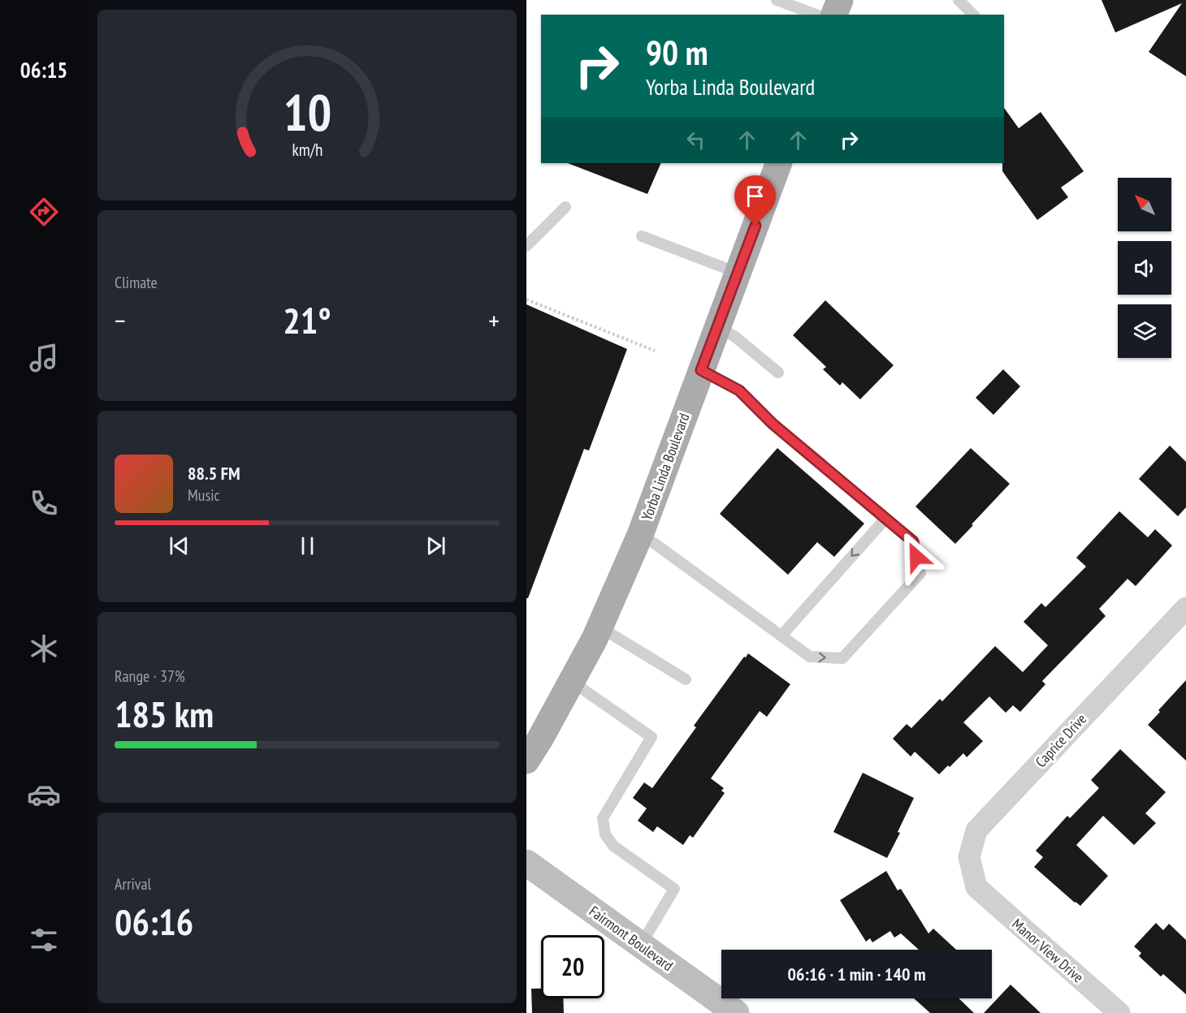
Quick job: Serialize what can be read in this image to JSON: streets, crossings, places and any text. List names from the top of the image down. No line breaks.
{"streets":{"main road":["Yorba Linda Boulevard","Fairmont Boulevard"],"street":["Caprice Drive","Manor View Drive"]},"crossings":[["Caprice Drive","Manor View Drive"]],"north":"top left","page":{"tabs":"06:15","turn":["90 m","Yorba Linda Boulevard"],"tile":["Climate",["Range · 37%","185 km"],["Arrival","06:16"]],"heat":["−","21°","+"],"song":["88.5 FM","Music"],"limit":"20","trip":"06:16 · 1 min · 140 m","gauge":["10","km/h"]}}
